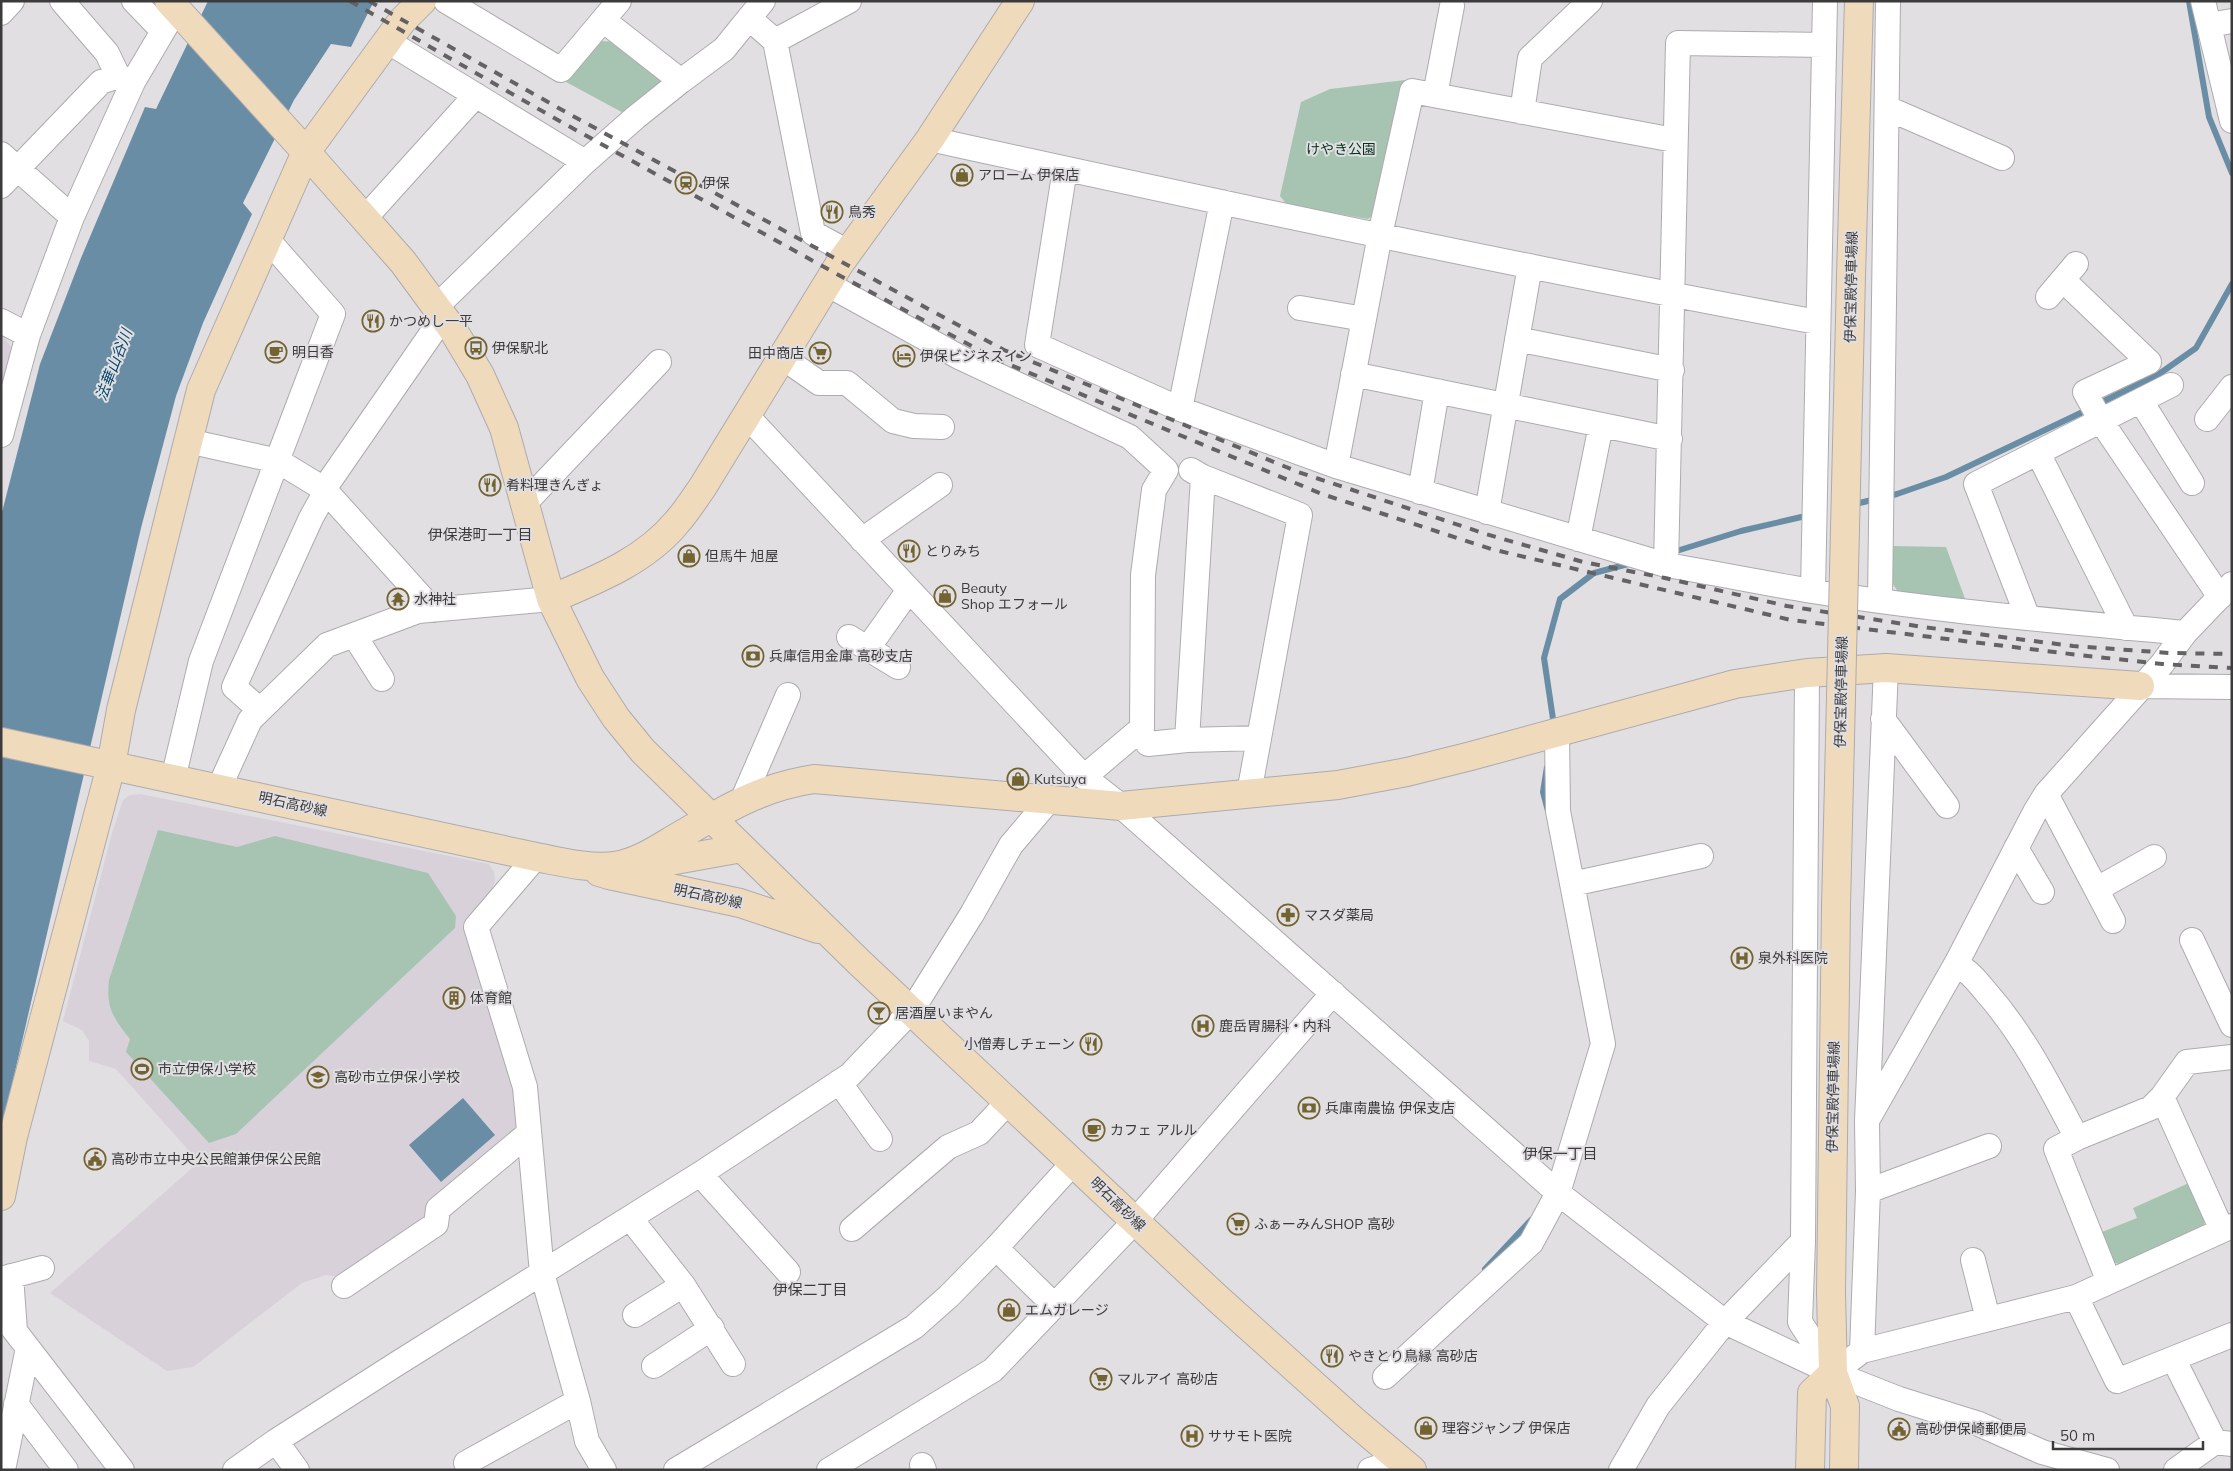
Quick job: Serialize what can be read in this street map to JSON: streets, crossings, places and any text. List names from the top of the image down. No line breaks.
{"streets":{"street":["伊保宝殿停車場線","明石高砂線"]},"districts":["伊保港町一丁目","伊保一丁目","伊保二丁目"],"water":["法華山谷川"],"parks":["けやき公園"],"places":{"shop":["アローム 伊保店","但馬牛 旭屋","Beauty Shop エフォール","Kutsuya","エムガレージ","理容ジャンプ 伊保店"],"station":["伊保"],"restaurant":["鳥秀","かつめし一平","肴料理きんぎょ","とりみち","小僧寿しチェーン","やきとり鳥縁 高砂店"],"bus stop":["伊保駅北"],"cafe":["明日香","カフェ アルル"],"supermarket":["田中商店","ふぁーみんSHOP 高砂","マルアイ 高砂店"],"hotel":["伊保ビジネスイン"],"temple":["水神社"],"bank":["兵庫信用金庫 高砂支店","兵庫南農協 伊保支店"],"pharmacy":["マスダ薬局"],"hospital":["泉外科医院","鹿岳胃腸科・内科","ササモト医院"],"building":["体育館"],"bar":["居酒屋いまやん"],"sports":["市立伊保小学校"],"school or university":["高砂市立伊保小学校"],"public building":["高砂市立中央公民館兼伊保公民館","高砂伊保崎郵便局"]},"scale_bar":"50 m"}
